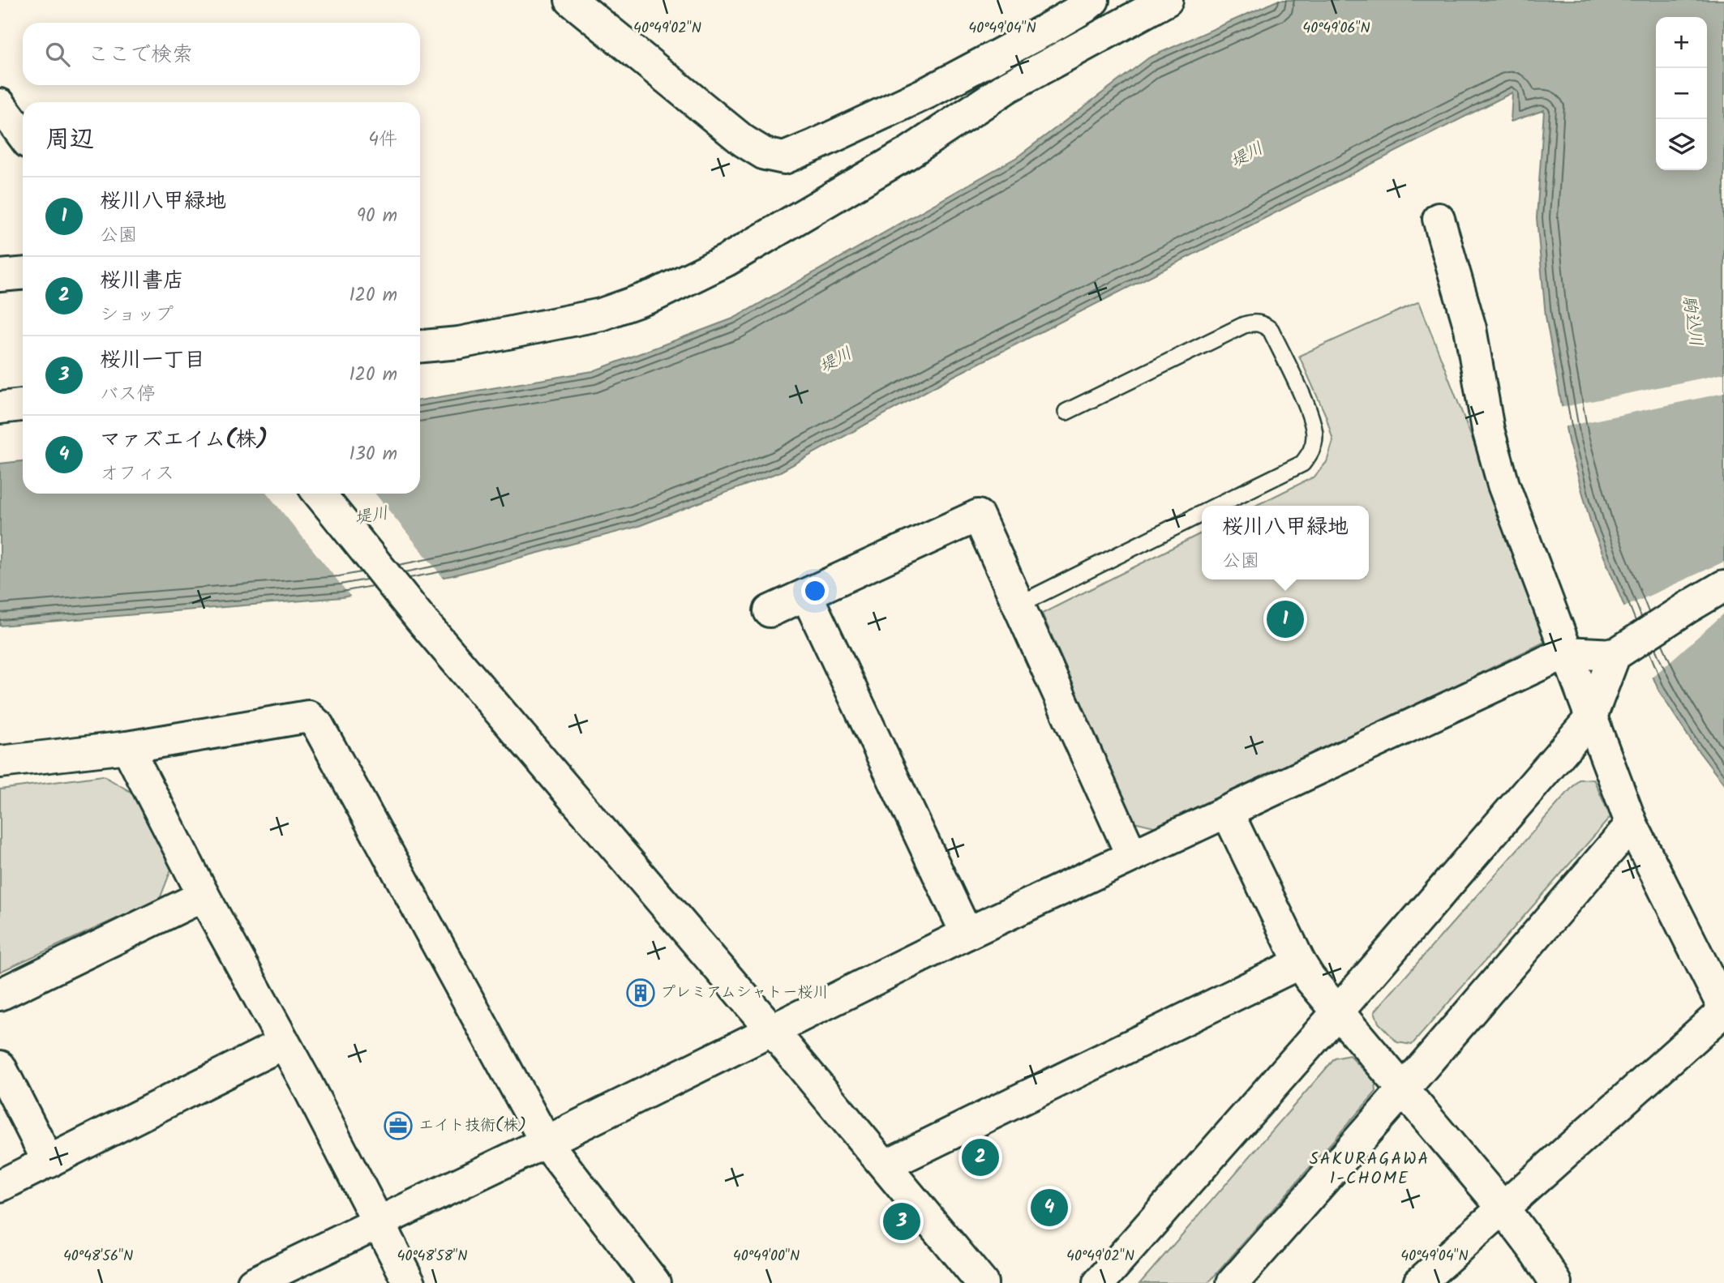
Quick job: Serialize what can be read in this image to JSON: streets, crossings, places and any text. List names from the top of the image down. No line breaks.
{"districts":["SAKURAGAWA 1-CHOME"],"water":["堤川","駒込川"],"places":{"building":["プレミアムシャトー桜川"],"office":["エイト技術(株)"]},"page":{"map_buttons":["+","−"],"search":"ここで検索","heading":["周辺","4件"],"list":[{"mark":"1","name":"桜川八甲緑地","note":"公園","value":"90 m"},{"mark":"2","name":"桜川書店","note":"ショップ","value":"120 m"},{"mark":"3","name":"桜川一丁目","note":"バス停","value":"120 m"},{"mark":"4","name":"マァズエイム(株)","note":"オフィス","value":"130 m"}],"popup":["桜川八甲緑地","公園"],"pins":["1","2","4","3"]},"coordinates":["40°49'02\"N","40°49'04\"N","40°49'06\"N","40°48'56\"N","40°48'58\"N","40°49'00\"N"]}
